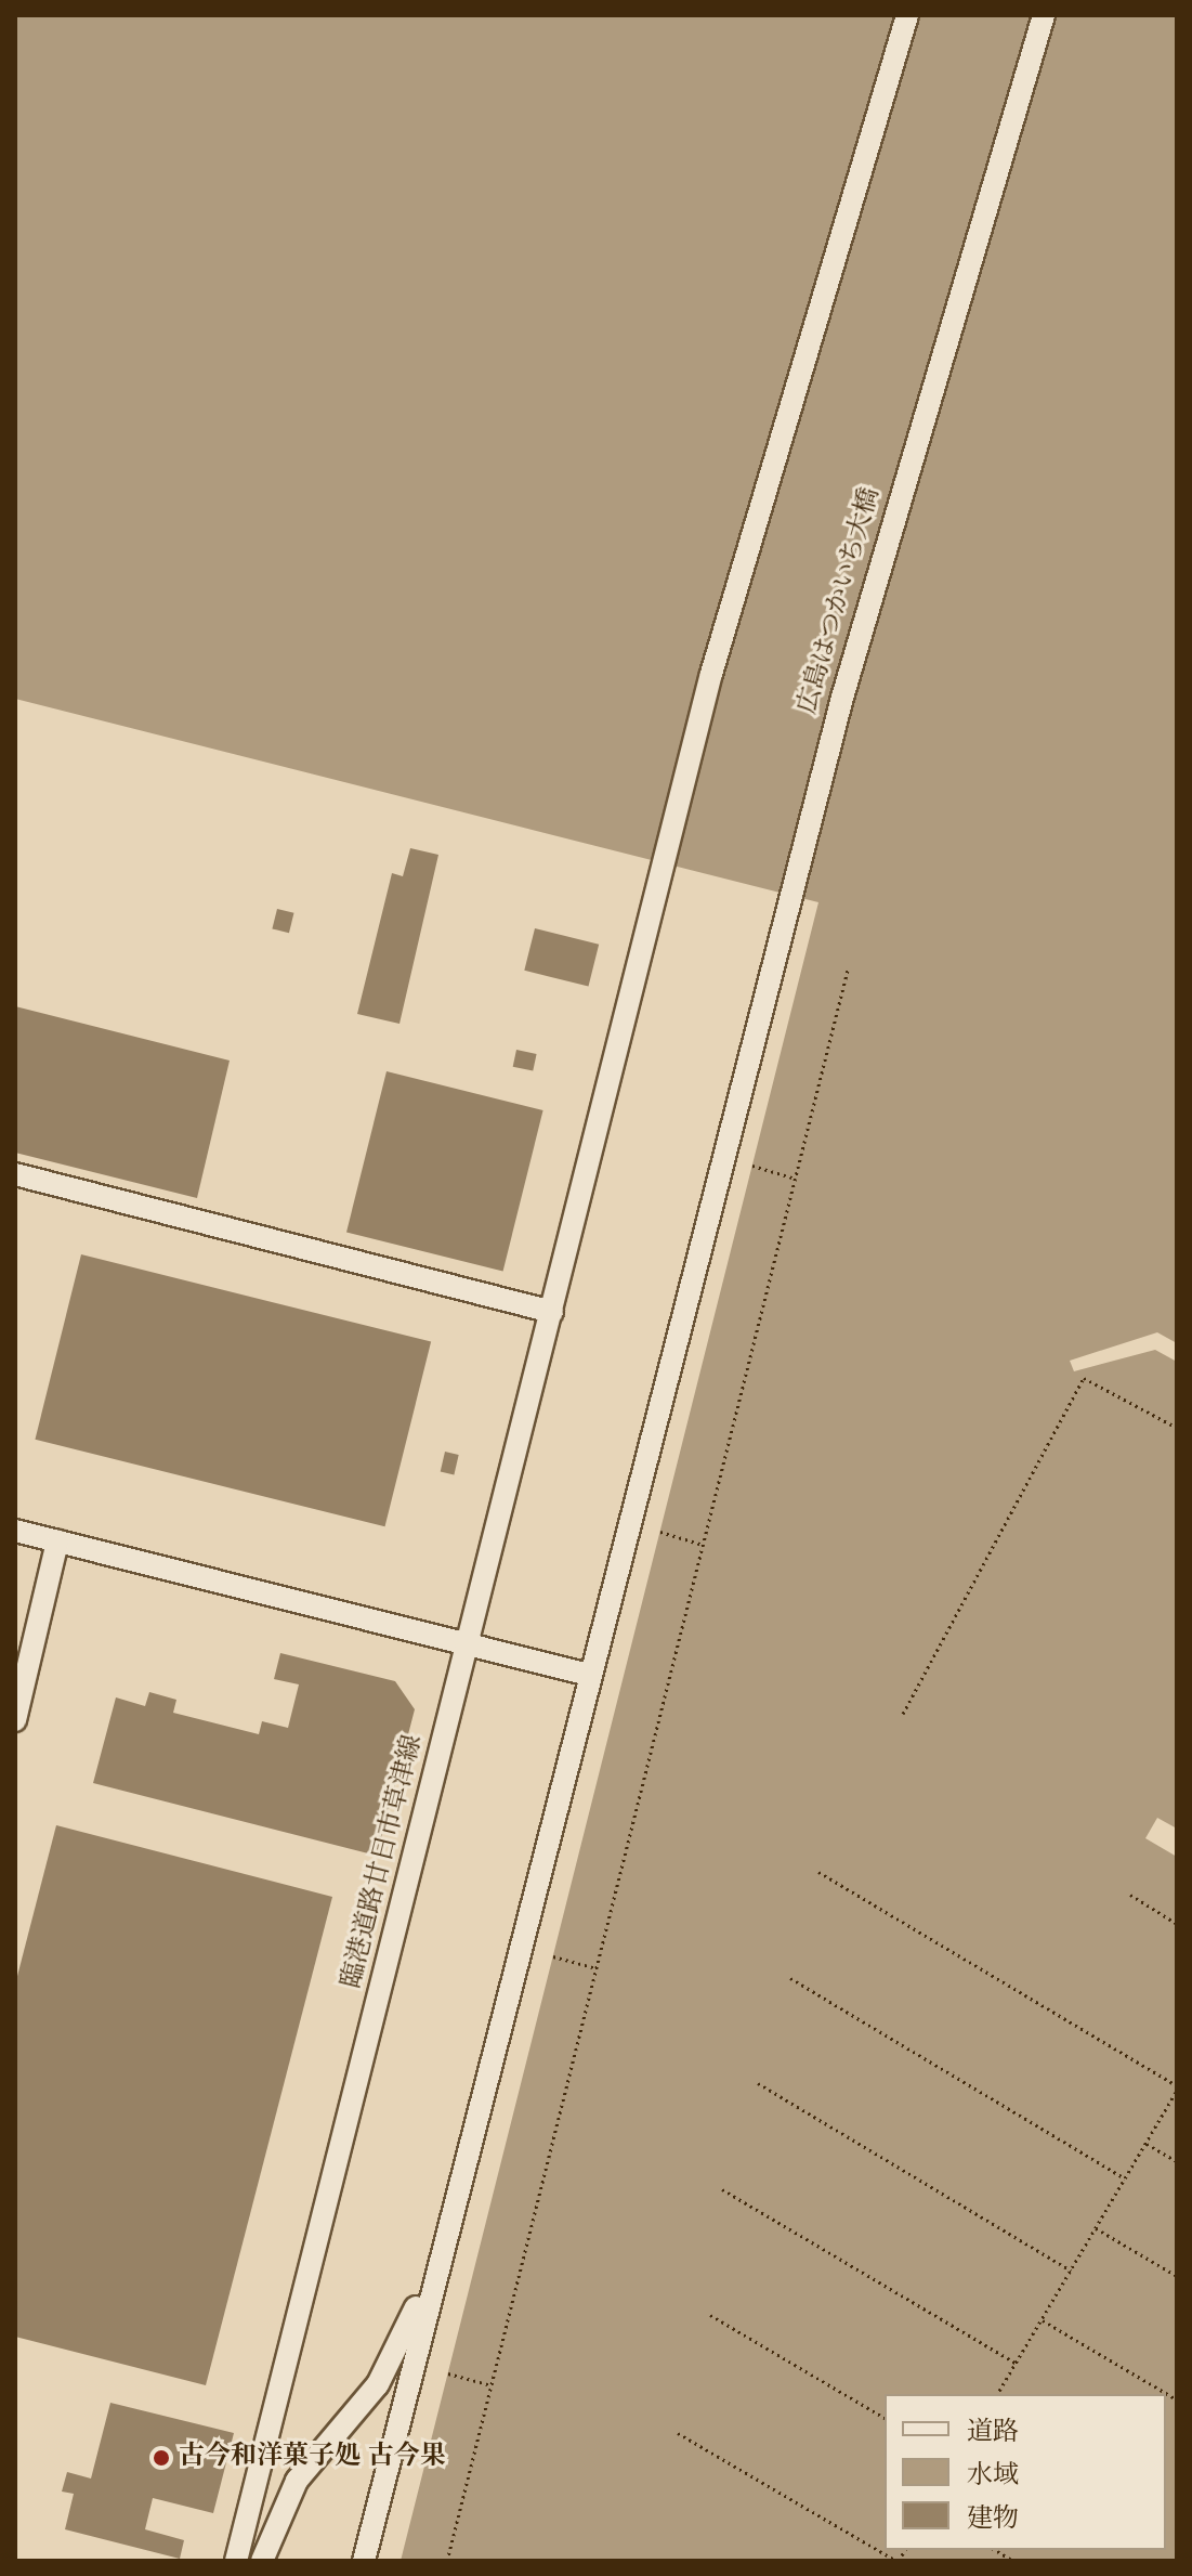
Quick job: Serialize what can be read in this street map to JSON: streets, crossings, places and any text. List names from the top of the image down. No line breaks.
{"streets":{"street":["広島はつかいち大橋","臨港道路廿日市草津線"]},"places":["古今和洋菓子処 古今果"],"legend":["道路","水域","建物"]}
